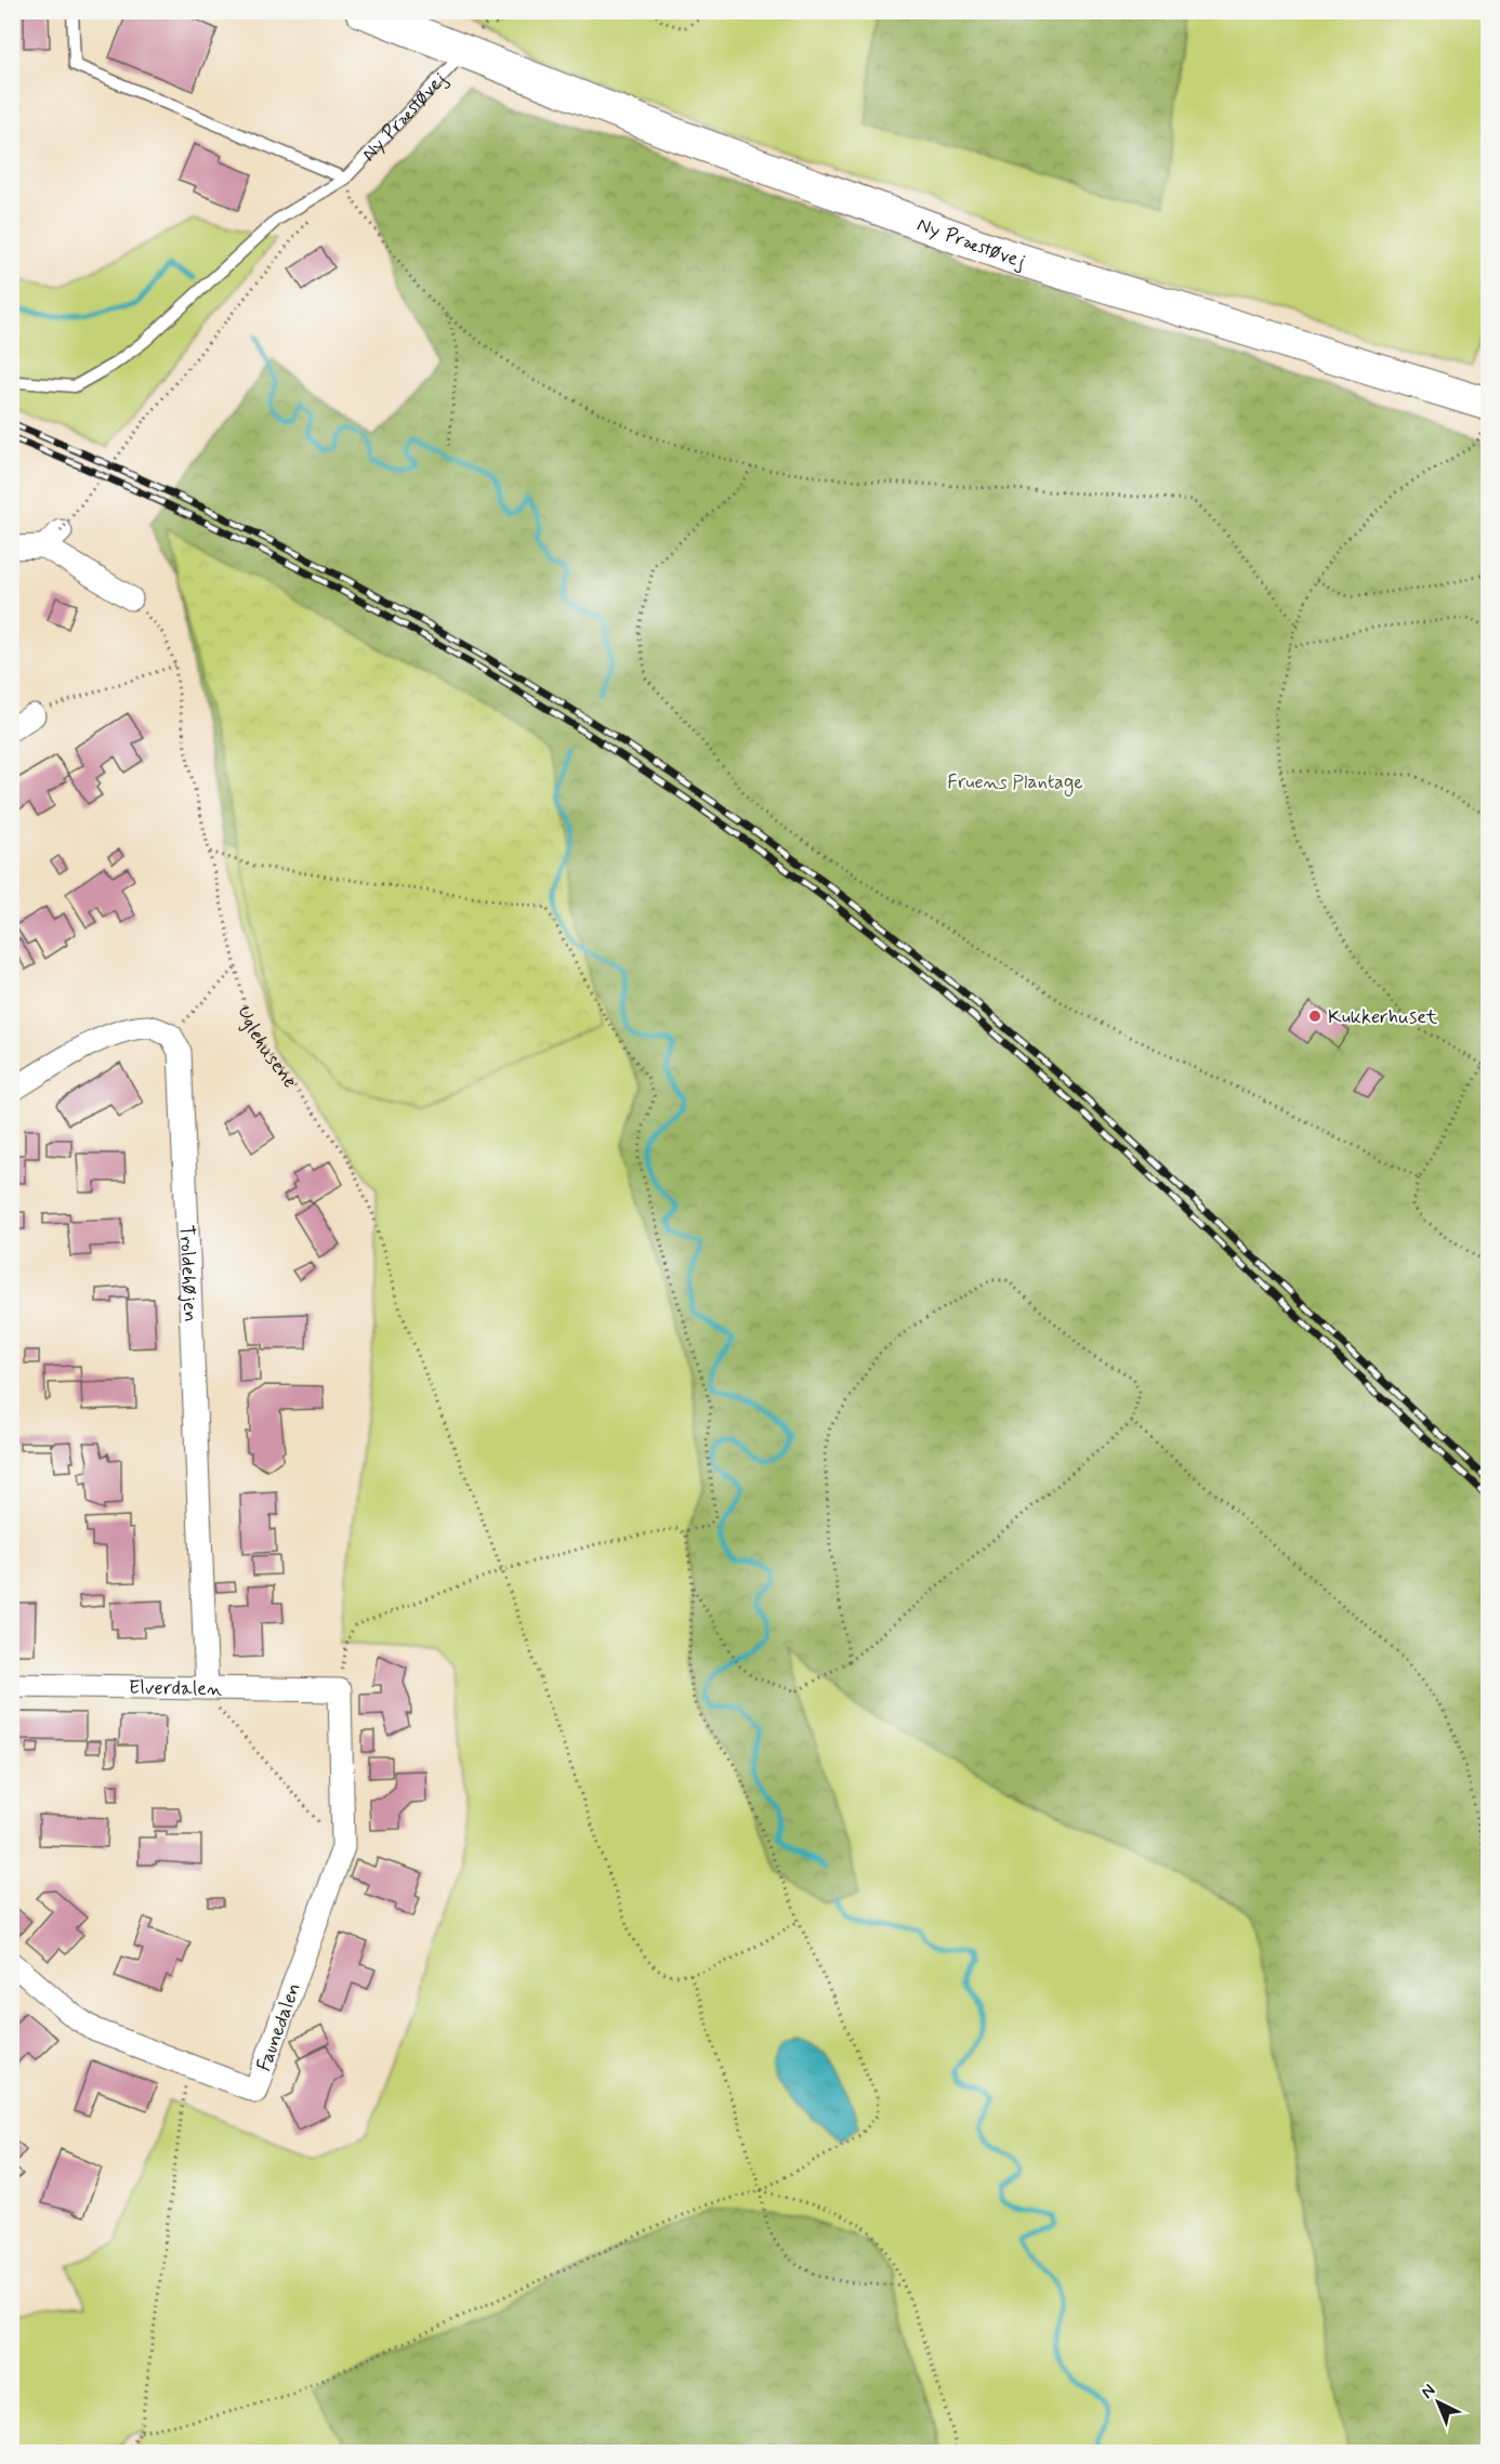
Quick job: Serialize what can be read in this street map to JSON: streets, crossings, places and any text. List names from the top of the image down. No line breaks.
{"streets":{"street":["Ny Præstøvej","Troldehøjen","Elverdalen","Faunedalen"],"path":["Uglehusene"]},"crossings":[["Troldehøjen","Elverdalen"],["Elverdalen","Faunedalen"]],"parks":["Fruens Plantage"],"places":["Kukkerhuset"],"north":"top left"}
